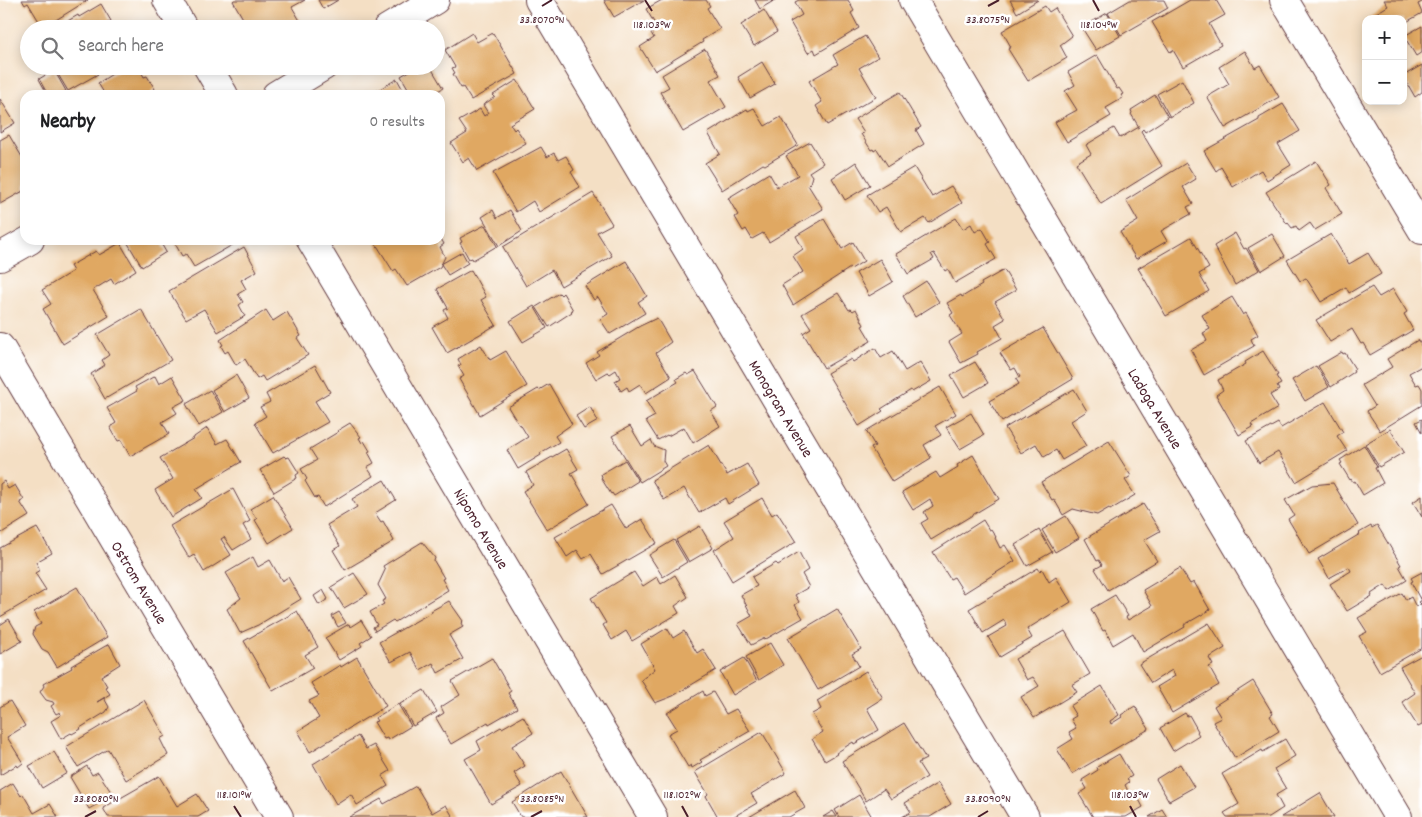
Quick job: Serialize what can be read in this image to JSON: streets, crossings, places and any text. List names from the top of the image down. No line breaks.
{"streets":{"street":["Monogram Avenue","Ladoga Avenue","Nipomo Avenue","Ostrom Avenue"]},"page":{"map_buttons":["+","−"],"search":"Search here","heading":["Nearby","0 results"]},"coordinates":["33.8070°N","33.8075°N","118.103°W","118.104°W","118.101°W","118.102°W","33.8080°N","33.8085°N","33.8090°N"]}
